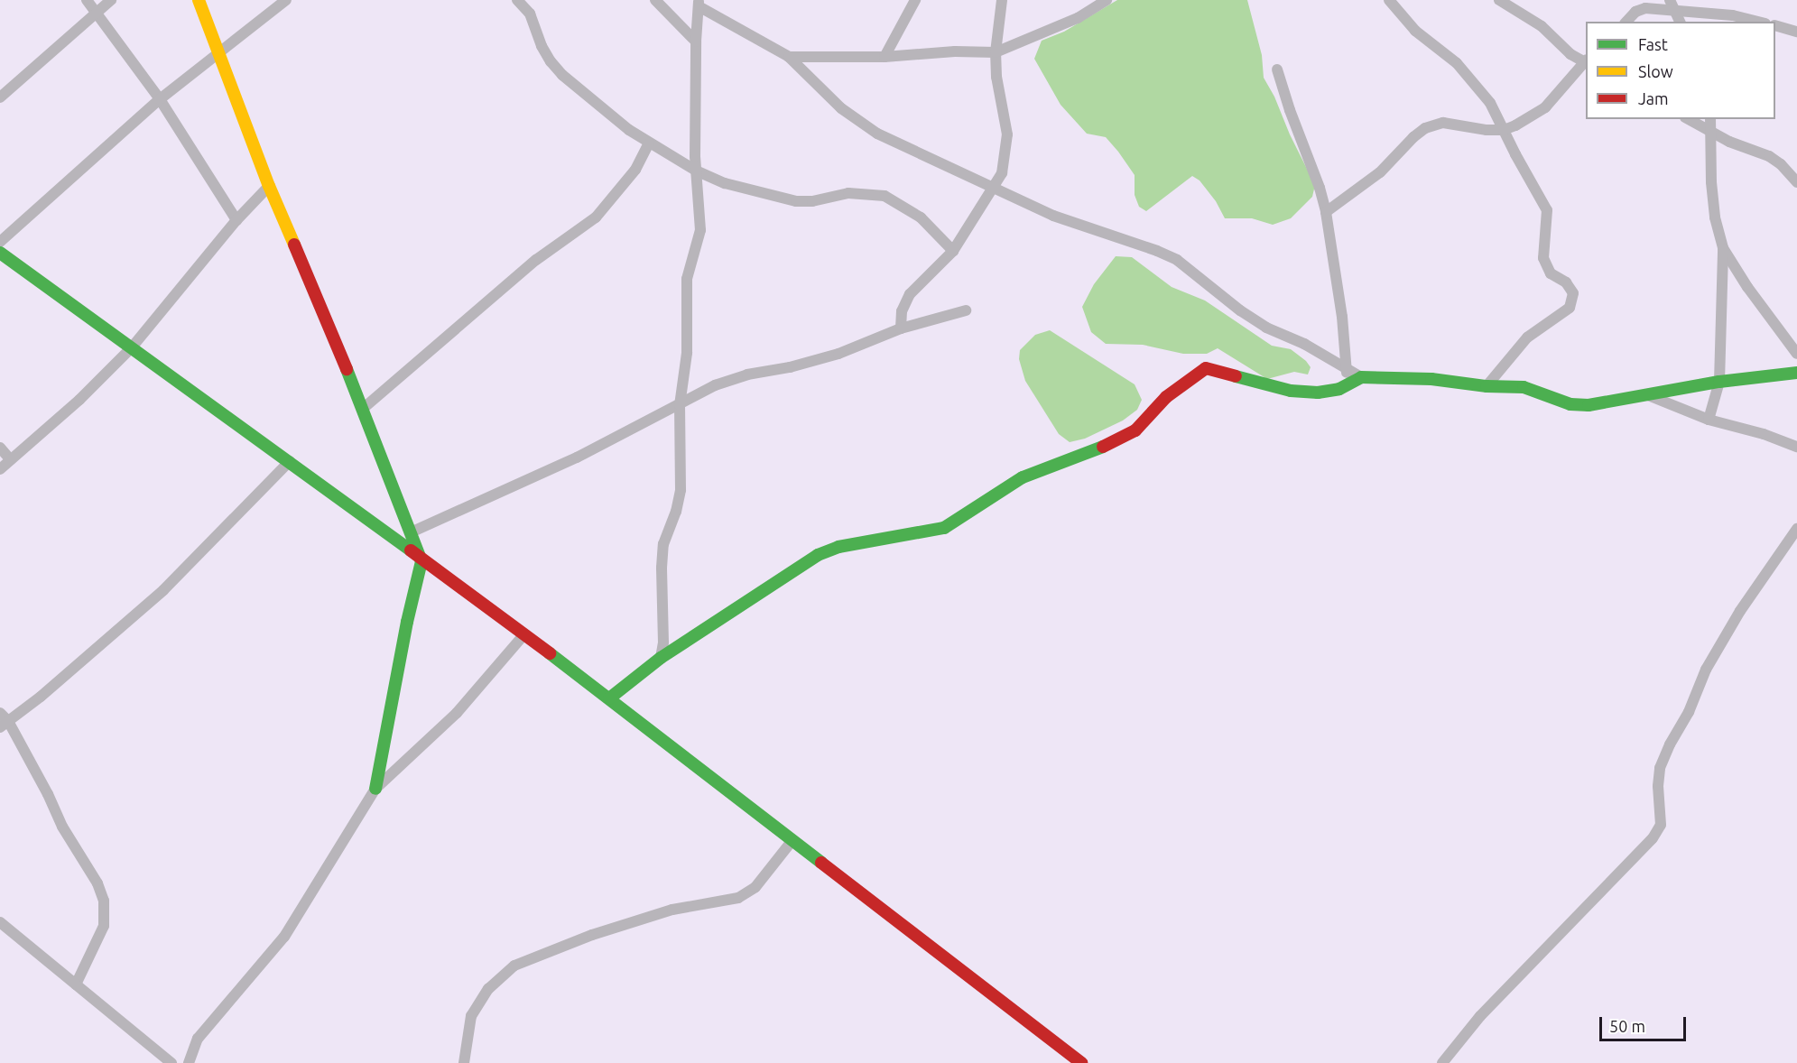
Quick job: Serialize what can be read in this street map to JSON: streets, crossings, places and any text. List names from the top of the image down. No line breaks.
{"legend":["Fast","Slow","Jam"],"scale_bar":"50 m"}
